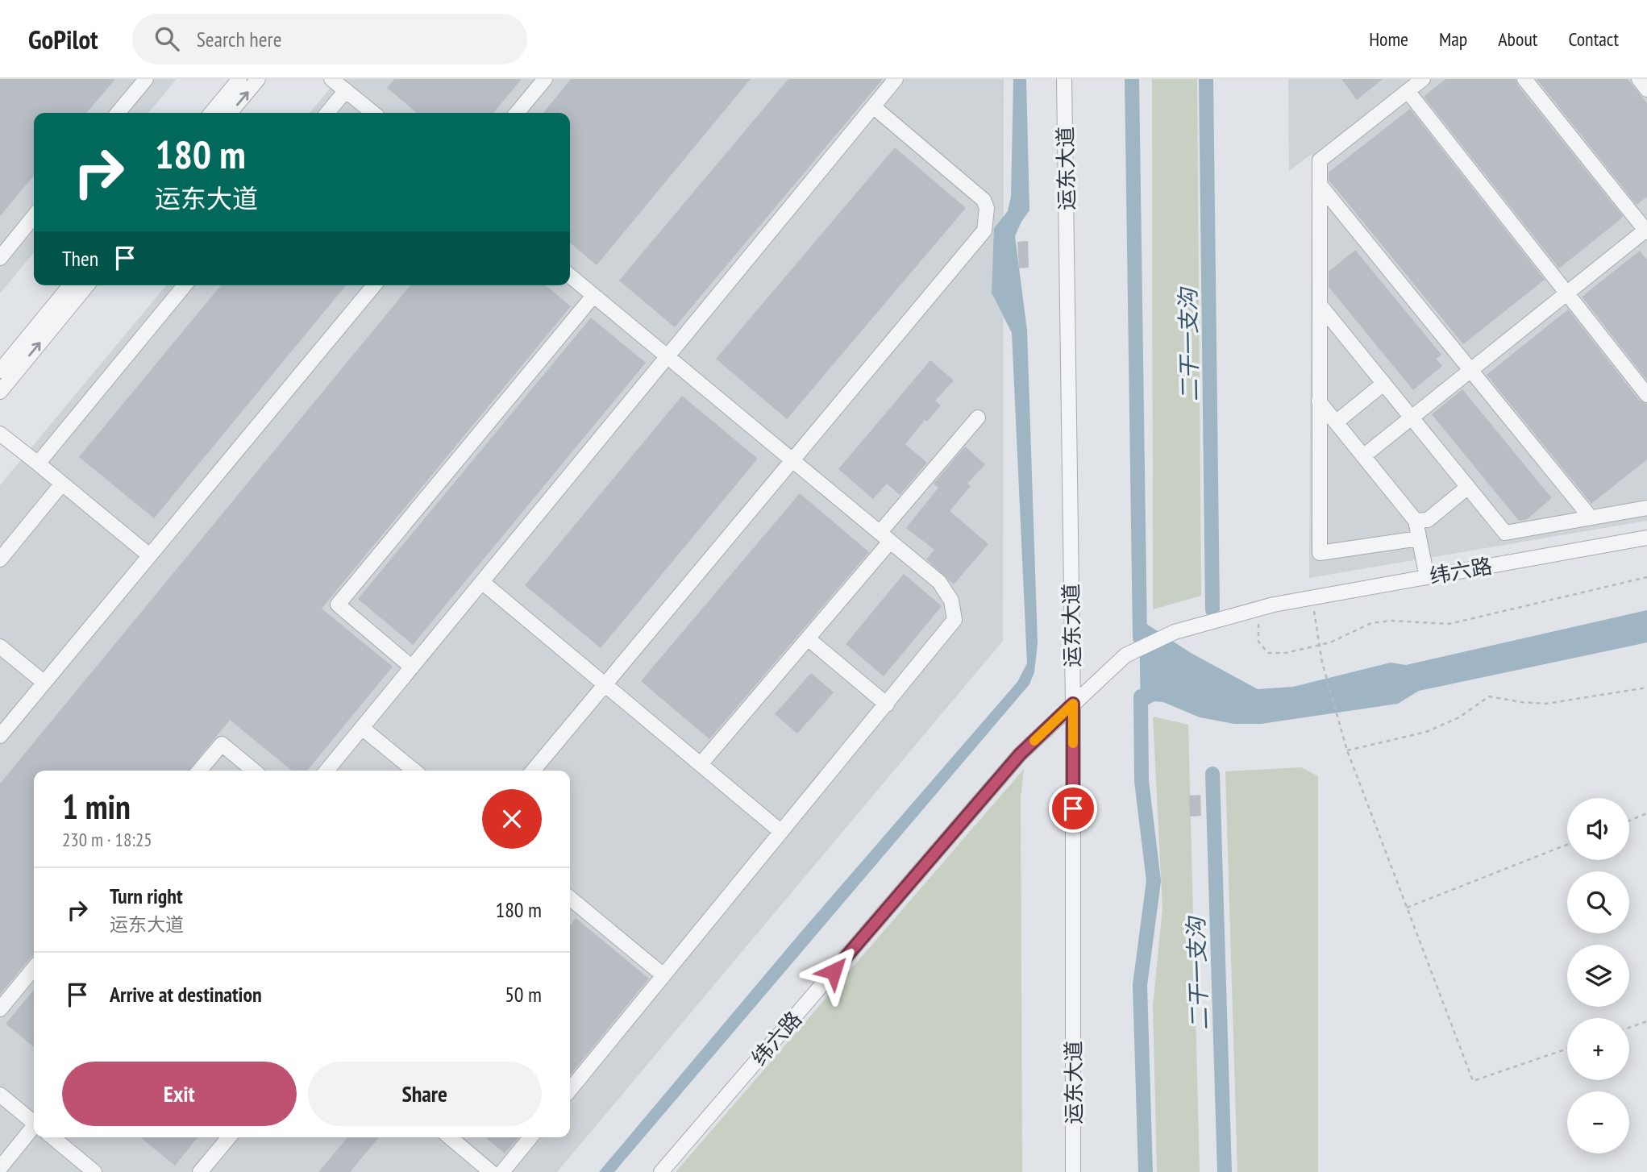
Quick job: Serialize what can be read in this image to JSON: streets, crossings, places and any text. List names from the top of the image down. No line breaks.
{"streets":{"street":["运东大道","纬六路"]},"crossings":[["运东大道","纬六路"]],"water":["二干一支沟"],"page":{"header":"GoPilot","search":"Search here","nav":["Home","Map","About","Contact"],"turn":["180 m","运东大道"],"then":"Then","heading":["1 min","230 m · 18:25"],"map_buttons":["+","−"],"list":[{"name":"Turn right","note":"运东大道","value":"180 m"},{"name":"Arrive at destination","value":"50 m"}],"buttons":["Exit","Share"]}}
